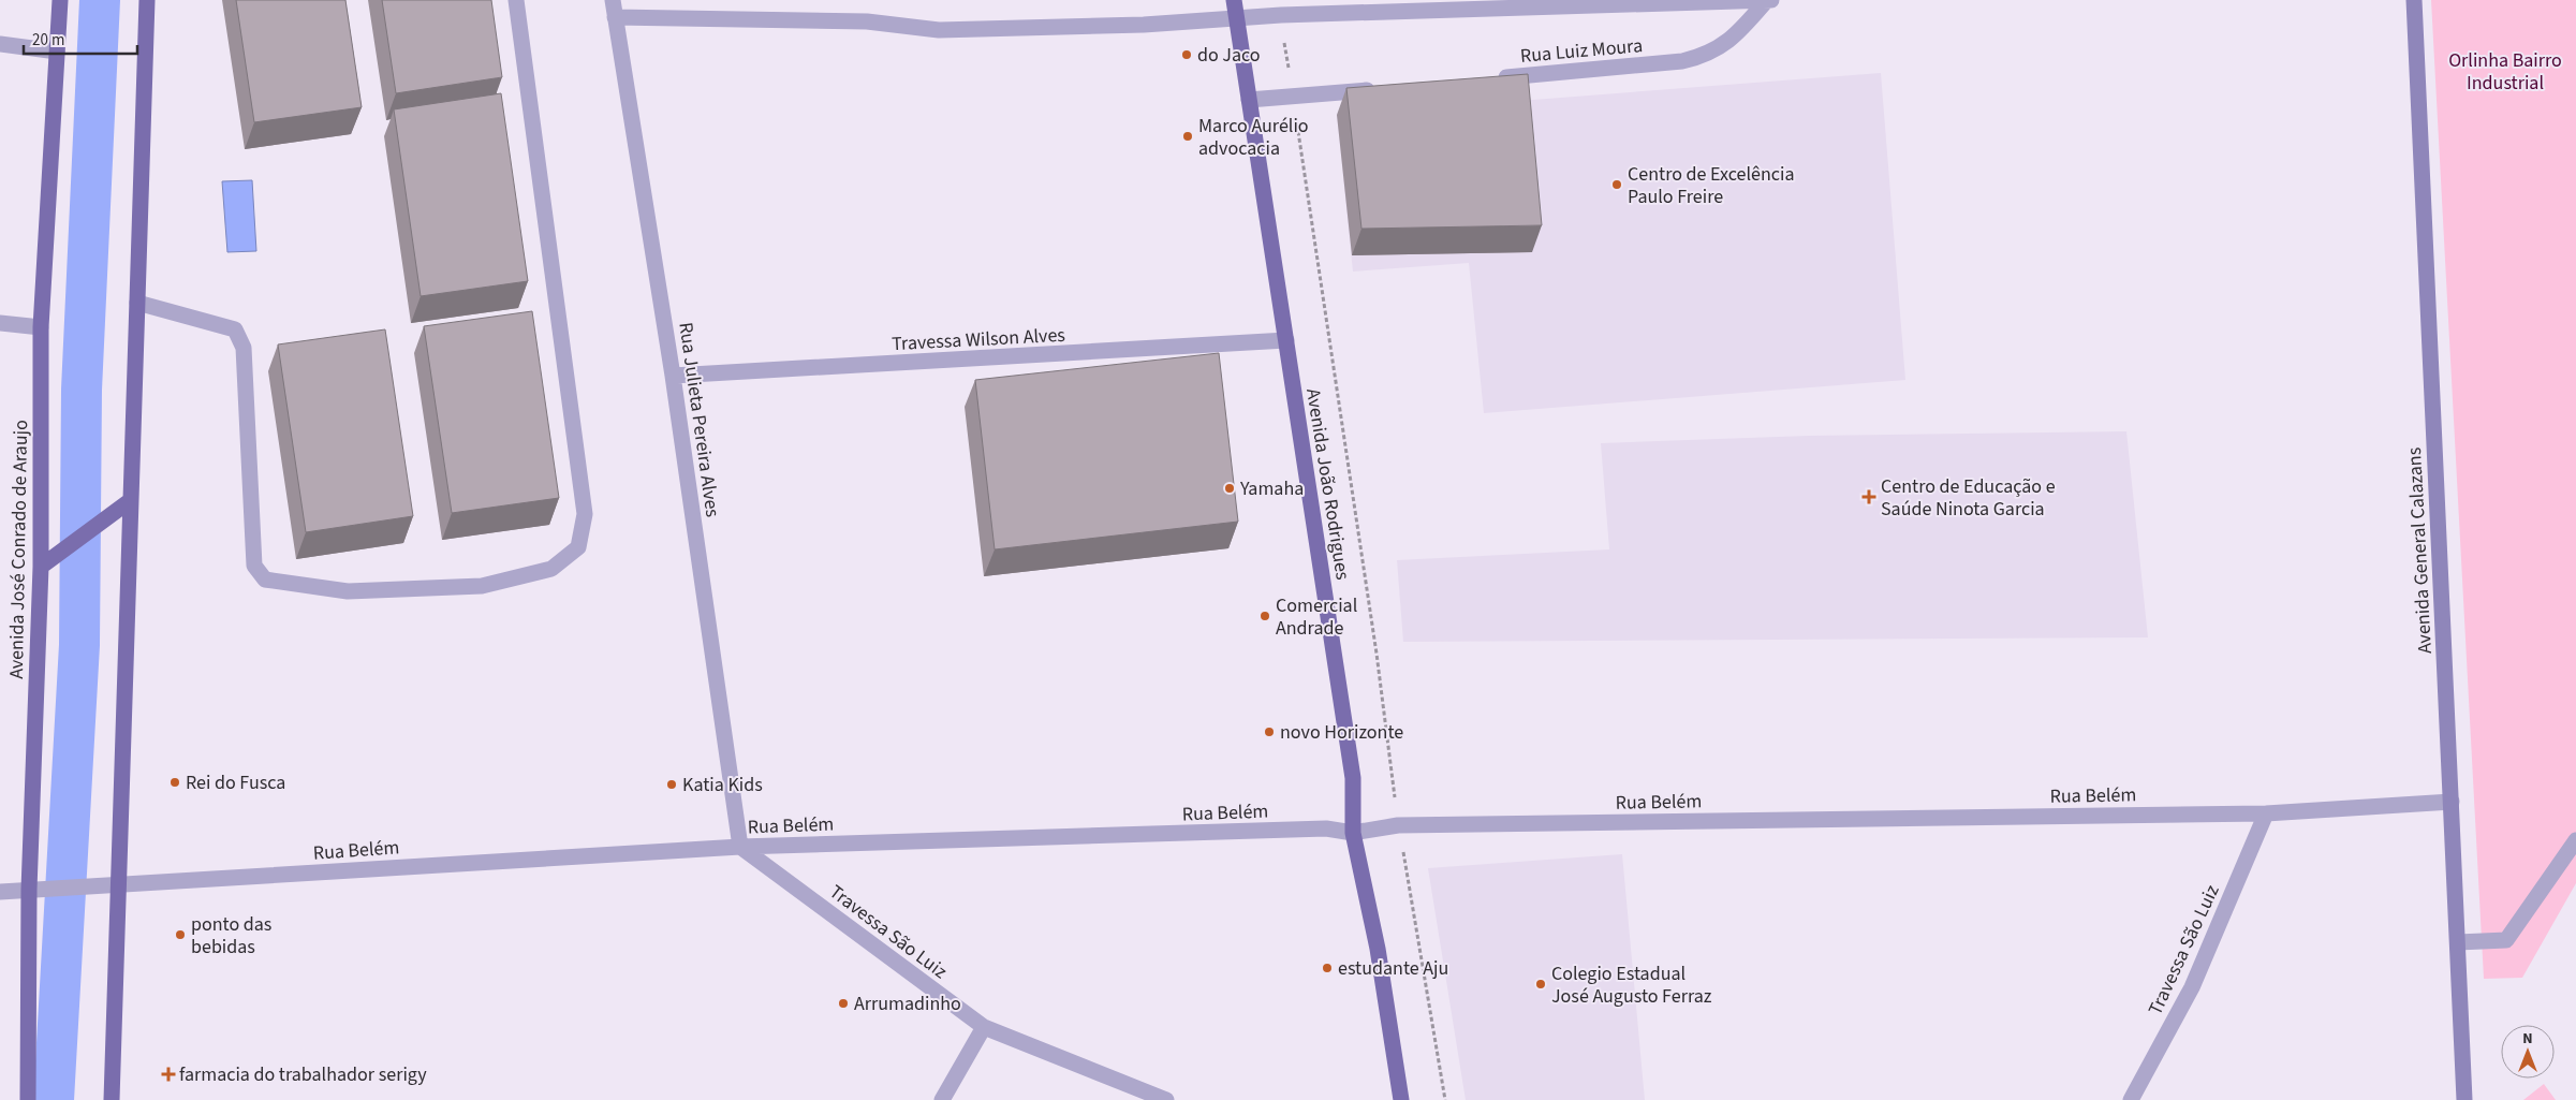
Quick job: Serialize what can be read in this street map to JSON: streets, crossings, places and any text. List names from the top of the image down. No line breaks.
{"streets":{"main road":["Avenida João Rodrigues","Avenida José Conrado de Araujo","Avenida General Calazans"],"street":["Rua Luiz Moura","Travessa Wilson Alves","Rua Julieta Pereira Alves","Rua Belém","Travessa São Luiz"]},"crossings":[["Rua Luiz Moura","Rua Julieta Pereira Alves"],["Rua Luiz Moura","Avenida João Rodrigues"],["Travessa Wilson Alves","Rua Julieta Pereira Alves"],["Travessa Wilson Alves","Avenida João Rodrigues"],["Rua Julieta Pereira Alves","Rua Belém"],["Rua Julieta Pereira Alves","Travessa São Luiz"],["Avenida João Rodrigues","Rua Belém"],["Avenida José Conrado de Araujo","Rua Belém"],["Avenida General Calazans","Rua Belém"],["Rua Belém","Travessa São Luiz"]],"parks":["Orlinha Bairro Industrial"],"places":{"other":["do Jaco","Marco Aurélio advocacia","Centro de Excelência Paulo Freire","Yamaha","Comercial Andrade","novo Horizonte","Rei do Fusca","Katia Kids","ponto das bebidas","estudante Aju","Colegio Estadual José Augusto Ferraz","Arrumadinho"],"health":["Centro de Educação e Saúde Ninota Garcia","farmacia do trabalhador serigy"]},"scale_bar":"20 m","north":"top"}
